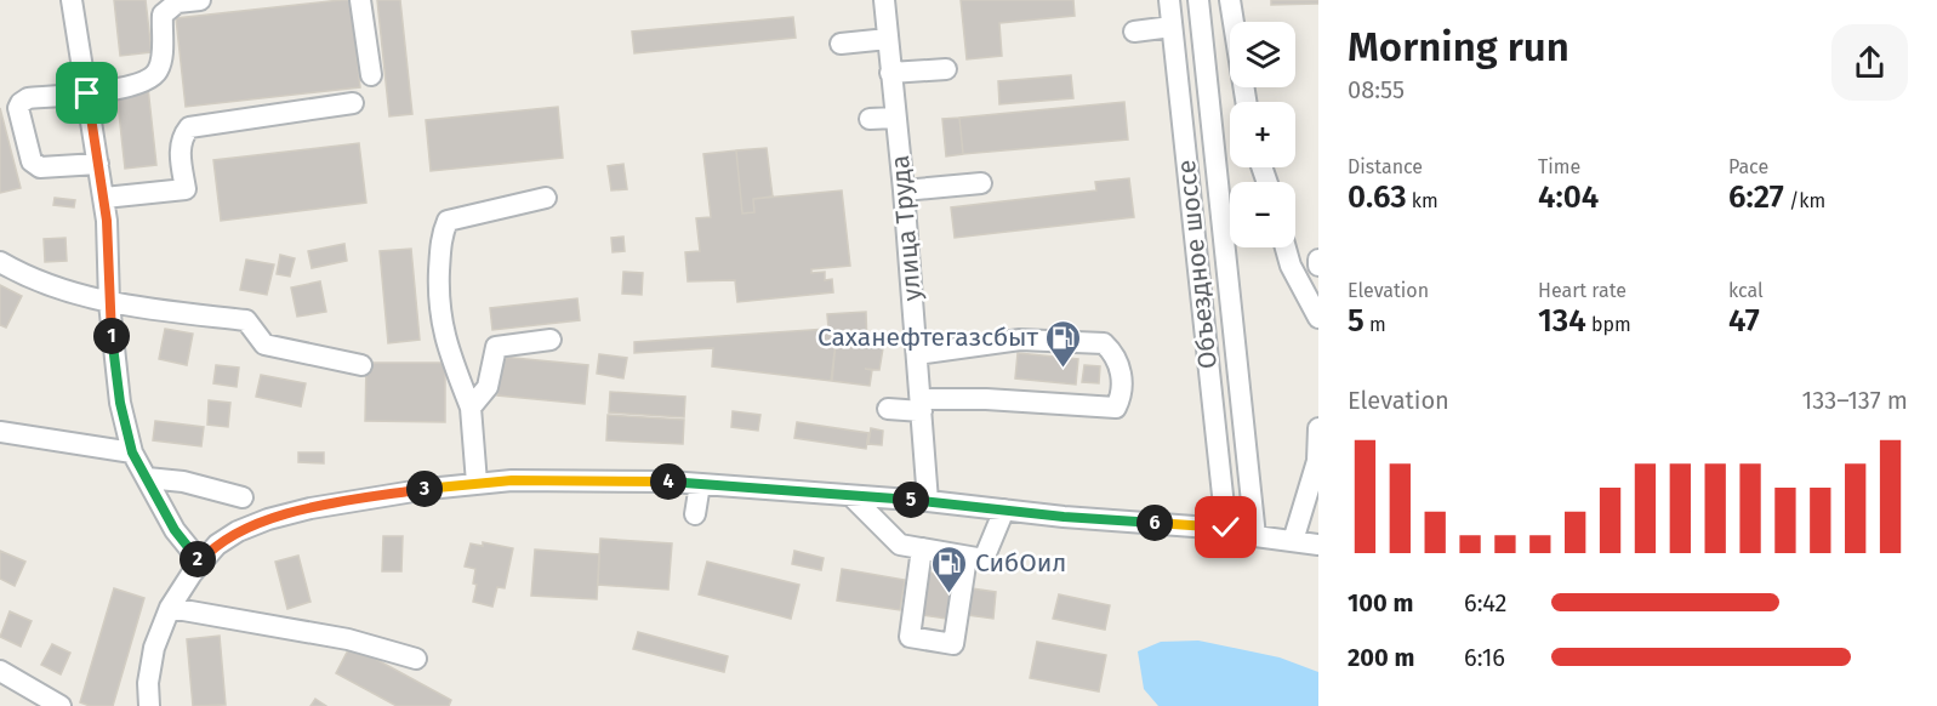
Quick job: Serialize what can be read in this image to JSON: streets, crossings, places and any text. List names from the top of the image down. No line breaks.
{"streets":{"street":["улица Труда","Объездное шоссе"]},"places":{"fuel station":["Саханефтегазсбыт","СибОил"]},"page":{"heading":["Morning run","08:55"],"map_buttons":["+","−"],"stats":[["Distance","0.63 km"],["Time","4:04"],["Pace","6:27 /km"],["Elevation","5 m"],["Heart rate","134 bpm"],["kcal","47"]],"pins":["1","4","3","5","6","2"],"chart":["Elevation","133–137 m"],"list":[{"name":"100 m","note":"6:42"},{"name":"200 m","note":"6:16"}]}}
